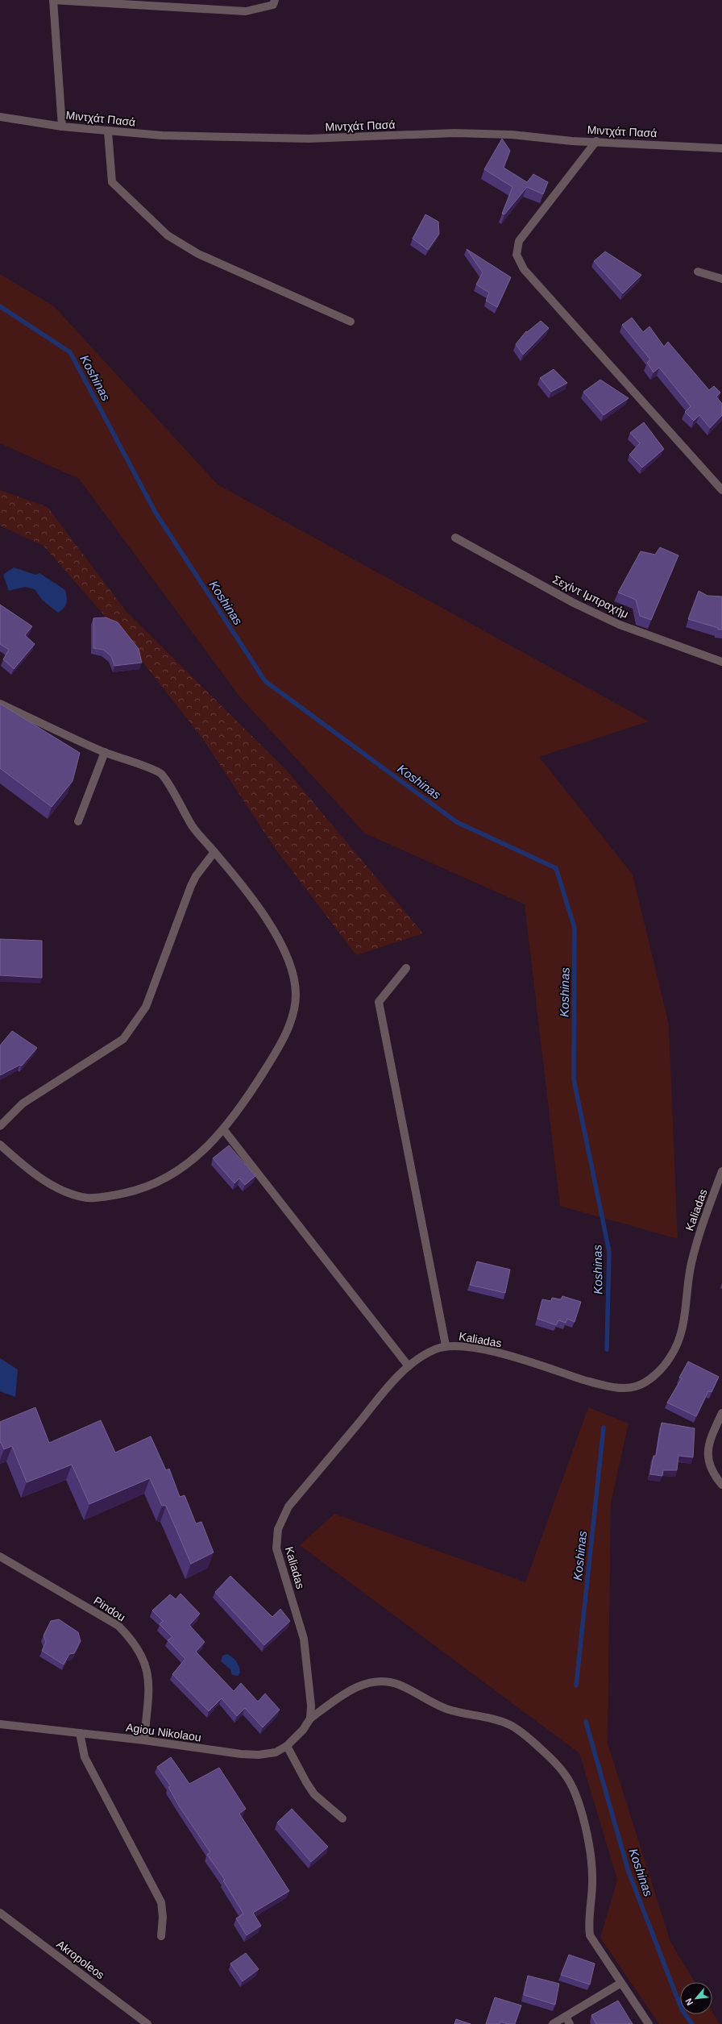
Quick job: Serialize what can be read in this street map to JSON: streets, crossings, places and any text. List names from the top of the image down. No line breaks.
{"streets":{"street":["Μιντχάτ Πασά","Σεχίντ Ιμπραχήμ","Kaliadas","Pindou","Agiou Nikolaou","Akropoleos"]},"crossings":[["Kaliadas","Agiou Nikolaou"],["Pindou","Agiou Nikolaou"]],"water":["Koshinas"],"north":"bottom left"}
